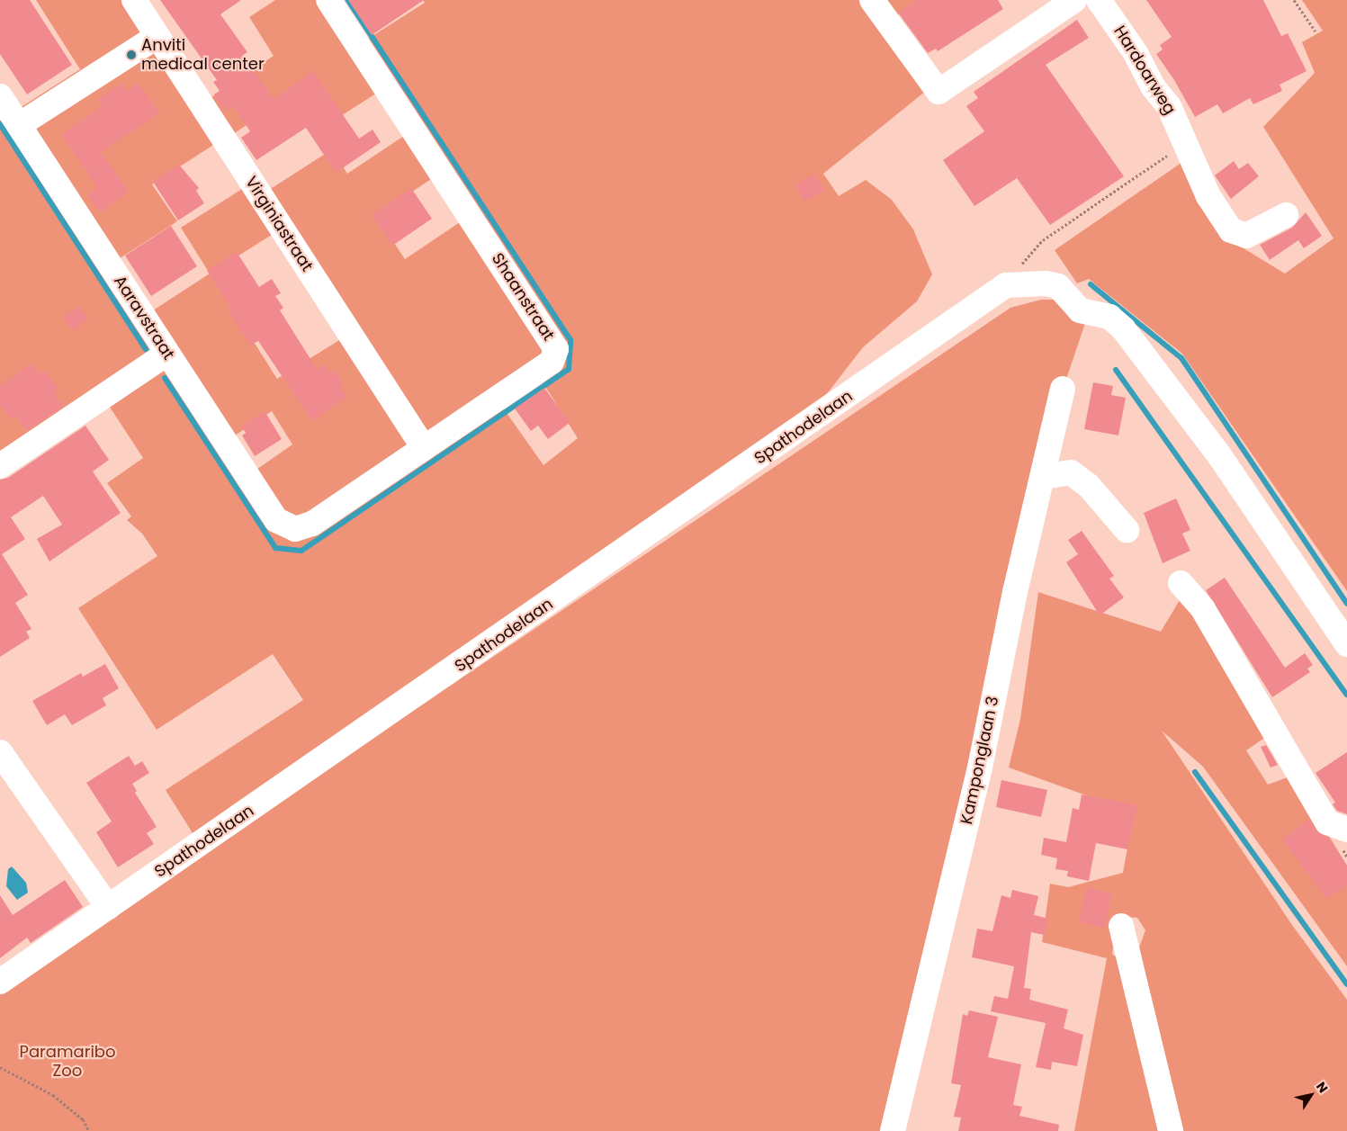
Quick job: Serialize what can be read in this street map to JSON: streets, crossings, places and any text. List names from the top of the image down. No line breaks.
{"streets":{"street":["Hardoarweg","Virginiastraat","Shaanstraat","Aaravstraat","Spathodelaan","Kamponglaan 3"]},"crossings":[["Virginiastraat","Shaanstraat"],["Shaanstraat","Aaravstraat"]],"parks":["Paramaribo Zoo"],"places":["Anviti medical center"],"north":"top right"}
